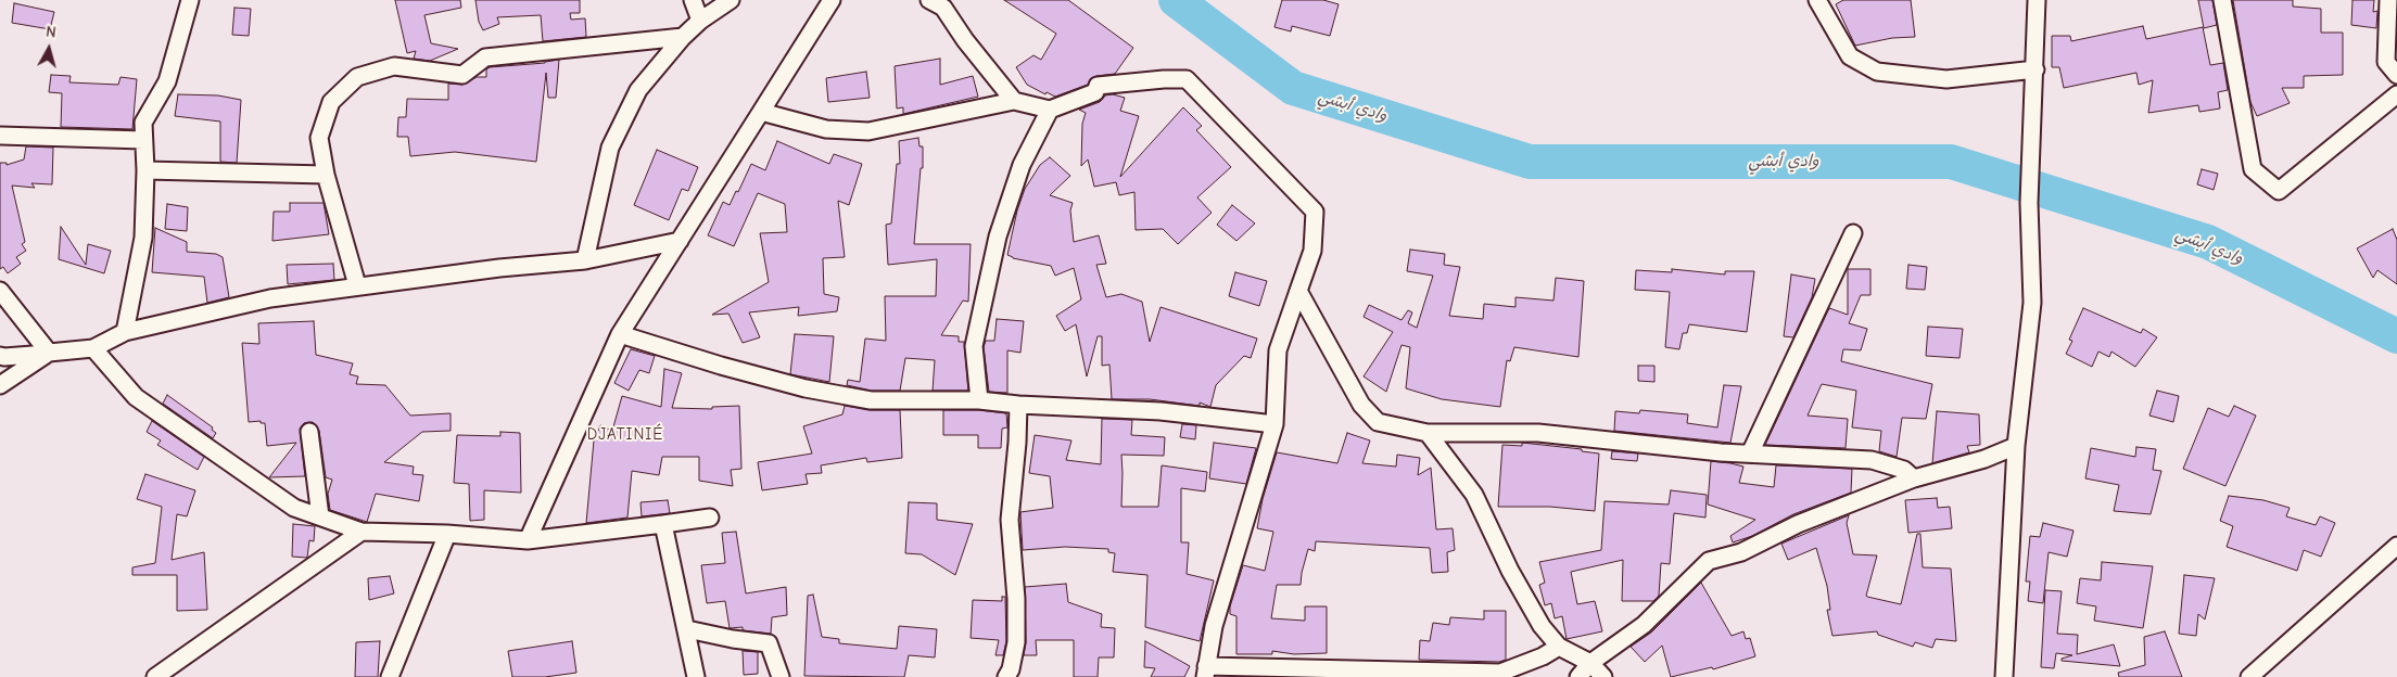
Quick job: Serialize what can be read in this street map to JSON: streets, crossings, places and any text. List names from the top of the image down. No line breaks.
{"districts":["DJATINIÉ"],"water":["وادي أبشي"],"north":"top"}
